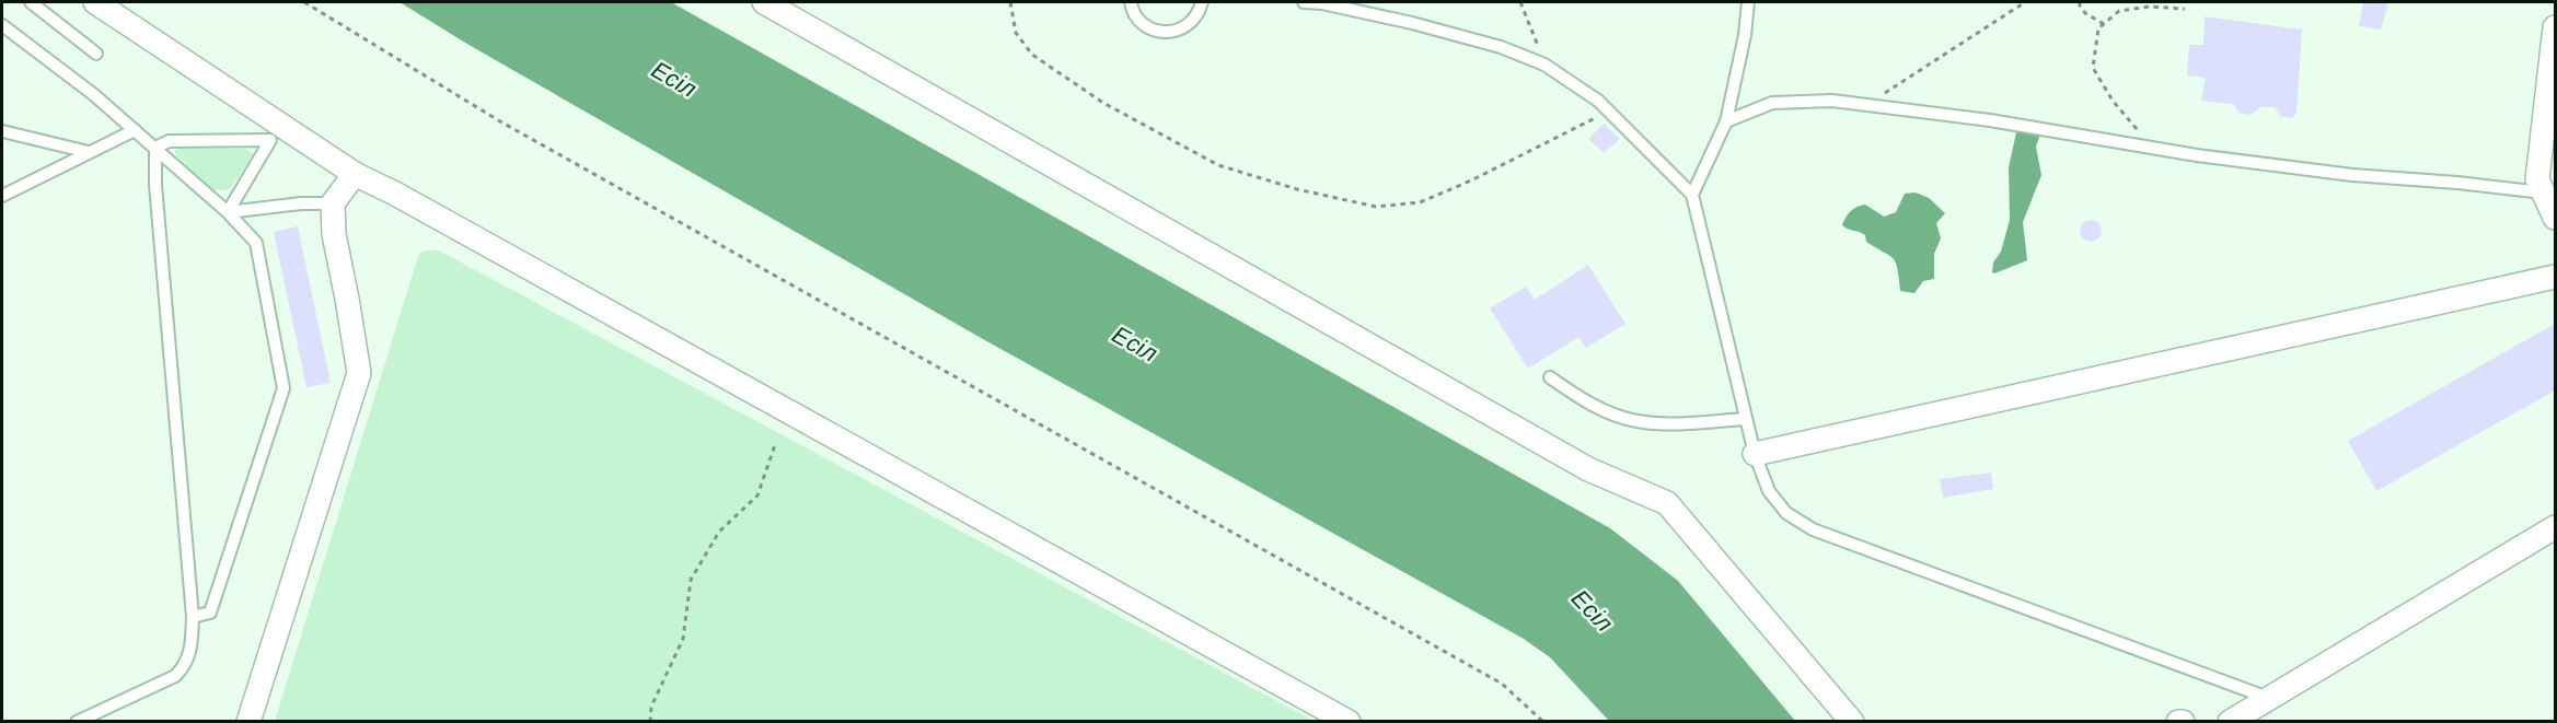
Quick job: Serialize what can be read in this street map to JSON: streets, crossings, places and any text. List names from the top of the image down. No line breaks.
{"water":["Есіл"]}
